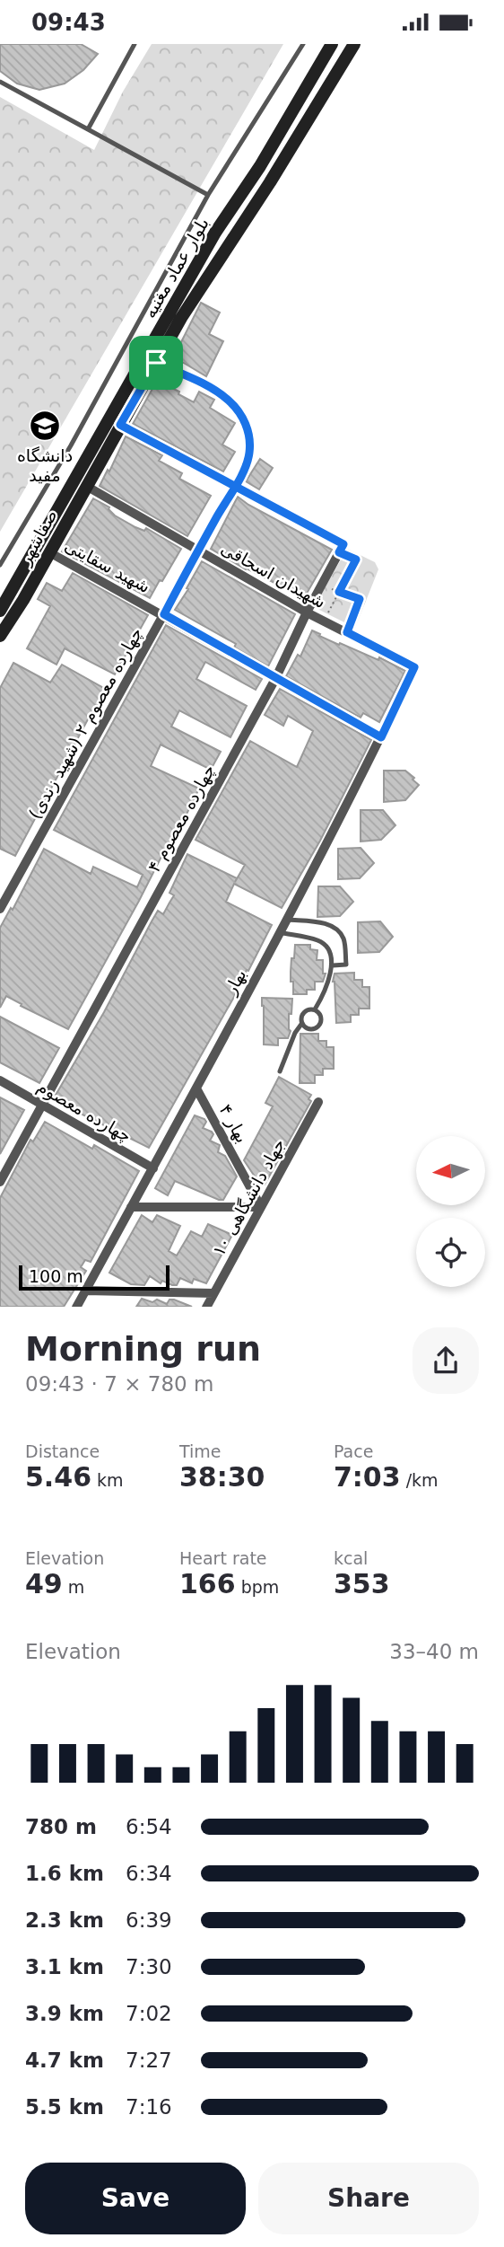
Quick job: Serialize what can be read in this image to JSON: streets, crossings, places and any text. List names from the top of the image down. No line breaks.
{"streets":{"main road":["بلوار عماد مغنیه","صفاشهر"],"street":["شهید سقایتی","شهیدان اسحاقی","چهارده معصوم ۲ (شهید زندی)","چهارده معصوم ۴","بهار","چهارده معصوم","بهار ۴","جهاد دانشگاهی ۱۰"]},"crossings":[["بلوار عماد مغنیه","صفاشهر"],["صفاشهر","شهید سقایتی"],["صفاشهر","شهیدان اسحاقی"],["صفاشهر","چهارده معصوم ۲ (شهید زندی)"],["شهید سقایتی","چهارده معصوم ۲ (شهید زندی)"],["شهید سقایتی","چهارده معصوم ۴"],["شهید سقایتی","بهار"],["شهیدان اسحاقی","چهارده معصوم ۲ (شهید زندی)"],["شهیدان اسحاقی","چهارده معصوم ۴"],["شهیدان اسحاقی","بهار"],["چهارده معصوم ۴","چهارده معصوم"],["بهار","چهارده معصوم"],["بهار","بهار ۴"],["بهار ۴","جهاد دانشگاهی ۱۰"]],"places":{"school or university":["دانشگاه مفید"]},"scale_bar":"100 m","north":"left","page":{"status":"09:43","scale":"100 m","heading":["Morning run","09:43 · 7 × 780 m"],"stats":[["Distance","5.46 km"],["Time","38:30"],["Pace","7:03 /km"],["Elevation","49 m"],["Heart rate","166 bpm"],["kcal","353"]],"chart":["Elevation","33–40 m"],"list":[{"name":"780 m","note":"6:54"},{"name":"1.6 km","note":"6:34"},{"name":"2.3 km","note":"6:39"},{"name":"3.1 km","note":"7:30"},{"name":"3.9 km","note":"7:02"},{"name":"4.7 km","note":"7:27"},{"name":"5.5 km","note":"7:16"}],"buttons":["Save","Share"]}}
